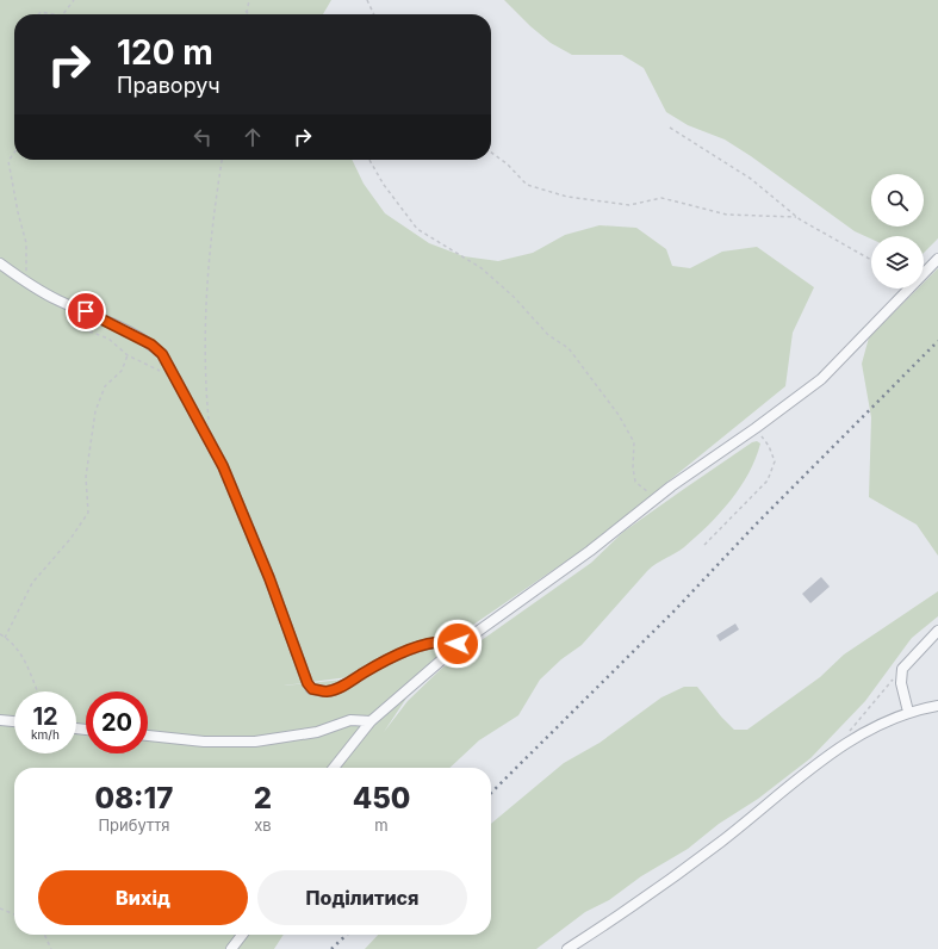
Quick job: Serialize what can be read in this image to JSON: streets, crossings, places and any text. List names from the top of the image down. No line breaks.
{"page":{"turn":["120 m","Праворуч"],"speed":"12 km/h","limit":"20","eta":["08:17","Прибуття","2","хв","450","m"],"buttons":["Вихід","Поділитися"]}}
